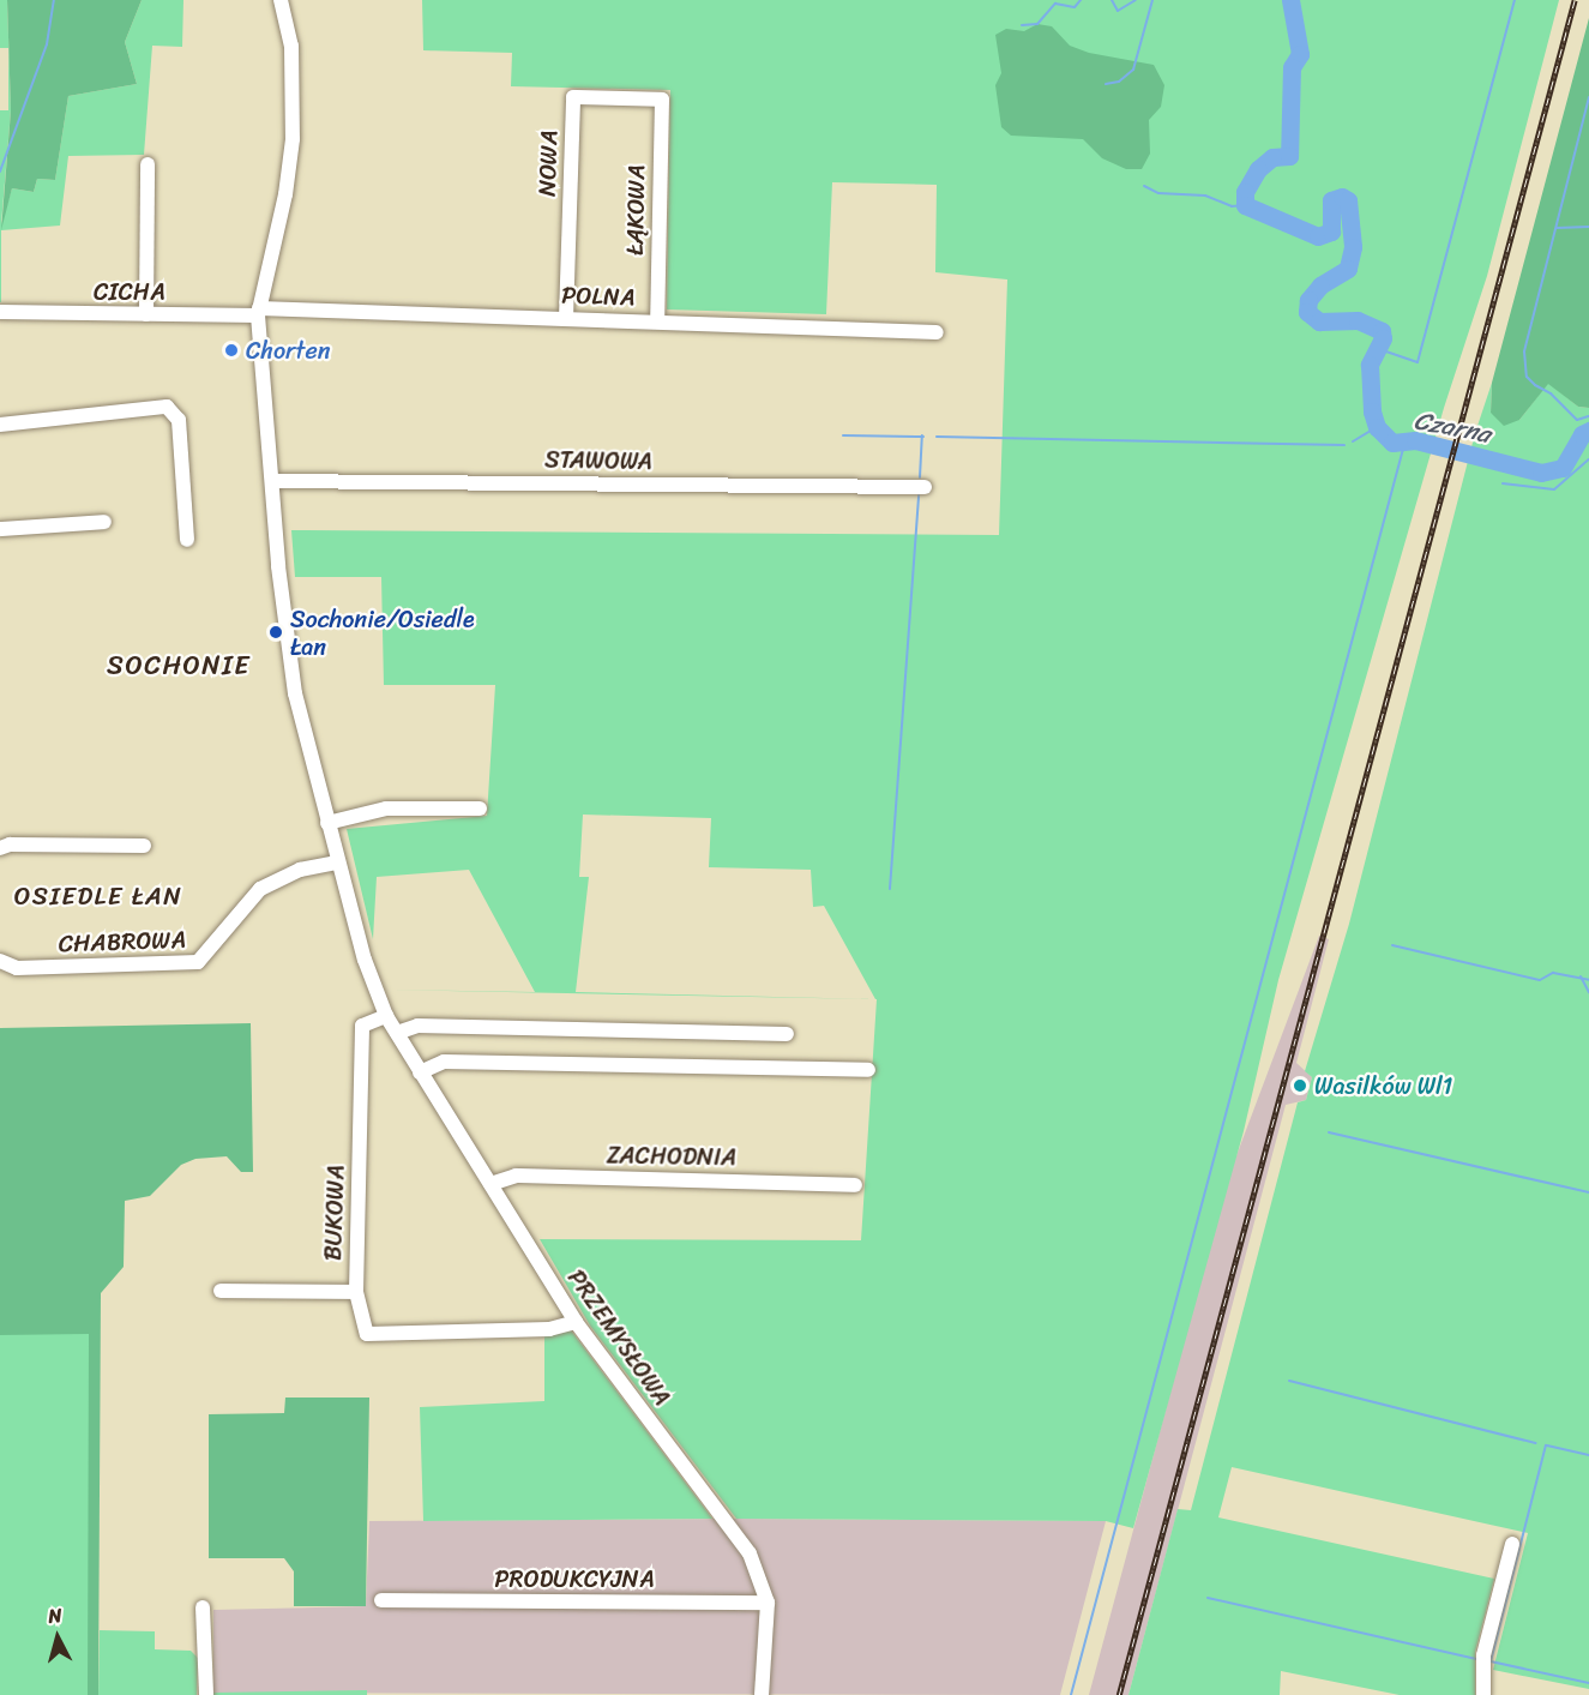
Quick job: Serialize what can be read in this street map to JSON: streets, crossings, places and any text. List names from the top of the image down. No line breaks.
{"streets":{"street":["NOWA","ŁĄKOWA","CICHA","POLNA","STAWOWA","CHABROWA","ZACHODNIA","BUKOWA","PRZEMYSŁOWA","PRODUKCYJNA"]},"crossings":[["NOWA","ŁĄKOWA"],["NOWA","POLNA"],["ŁĄKOWA","POLNA"],["CICHA","POLNA"],["CICHA","PRZEMYSŁOWA"],["POLNA","PRZEMYSŁOWA"],["STAWOWA","PRZEMYSŁOWA"],["CHABROWA","PRZEMYSŁOWA"],["ZACHODNIA","PRZEMYSŁOWA"],["BUKOWA","PRZEMYSŁOWA"],["PRZEMYSŁOWA","PRODUKCYJNA"]],"districts":["SOCHONIE","OSIEDLE ŁAN"],"water":["Czarna"],"places":["Chorten","Sochonie/Osiedle Łan","Wasilków Wl1"],"north":"top"}
